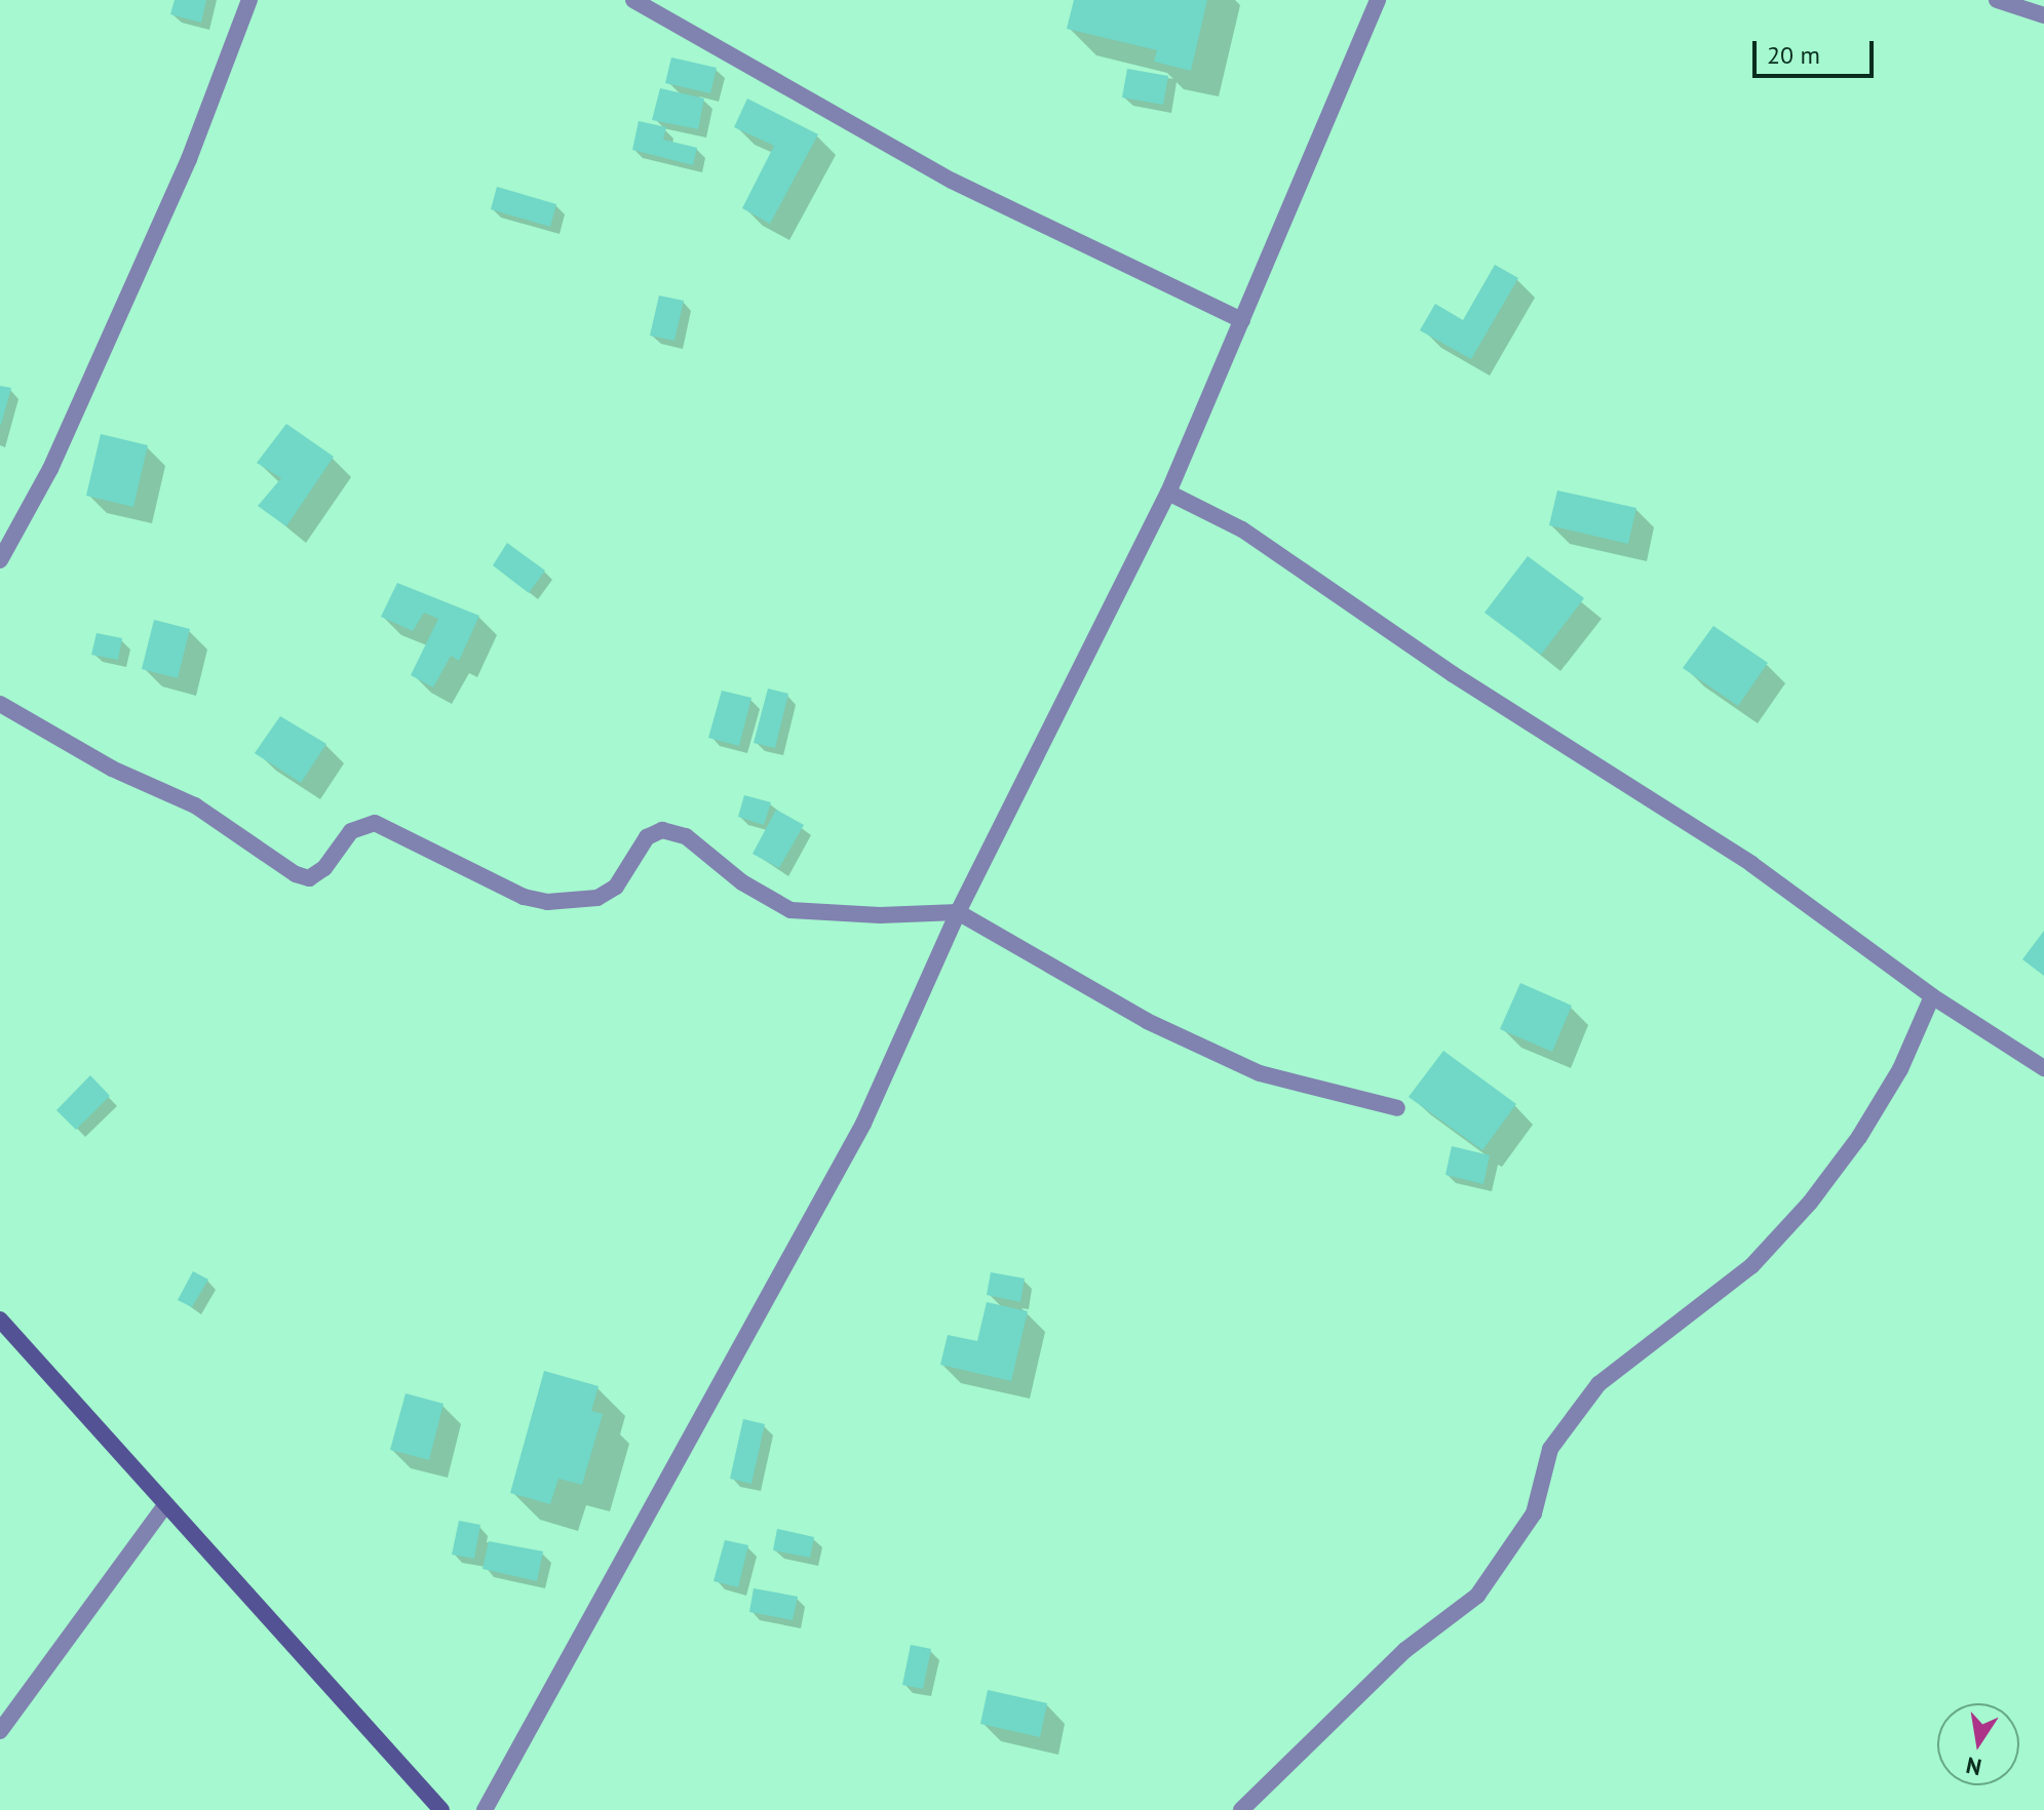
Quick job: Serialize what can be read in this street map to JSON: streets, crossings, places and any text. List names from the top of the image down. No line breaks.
{"scale_bar":"20 m","north":"bottom"}
